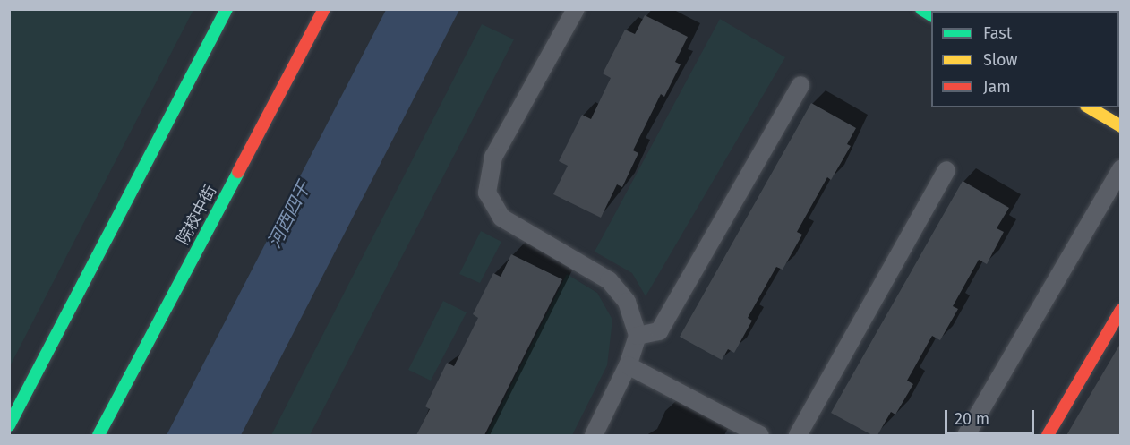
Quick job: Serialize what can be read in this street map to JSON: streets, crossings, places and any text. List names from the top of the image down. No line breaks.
{"streets":{"main road":["院校中街"]},"water":["河西四干"],"legend":["Fast","Slow","Jam"],"scale_bar":"20 m"}
